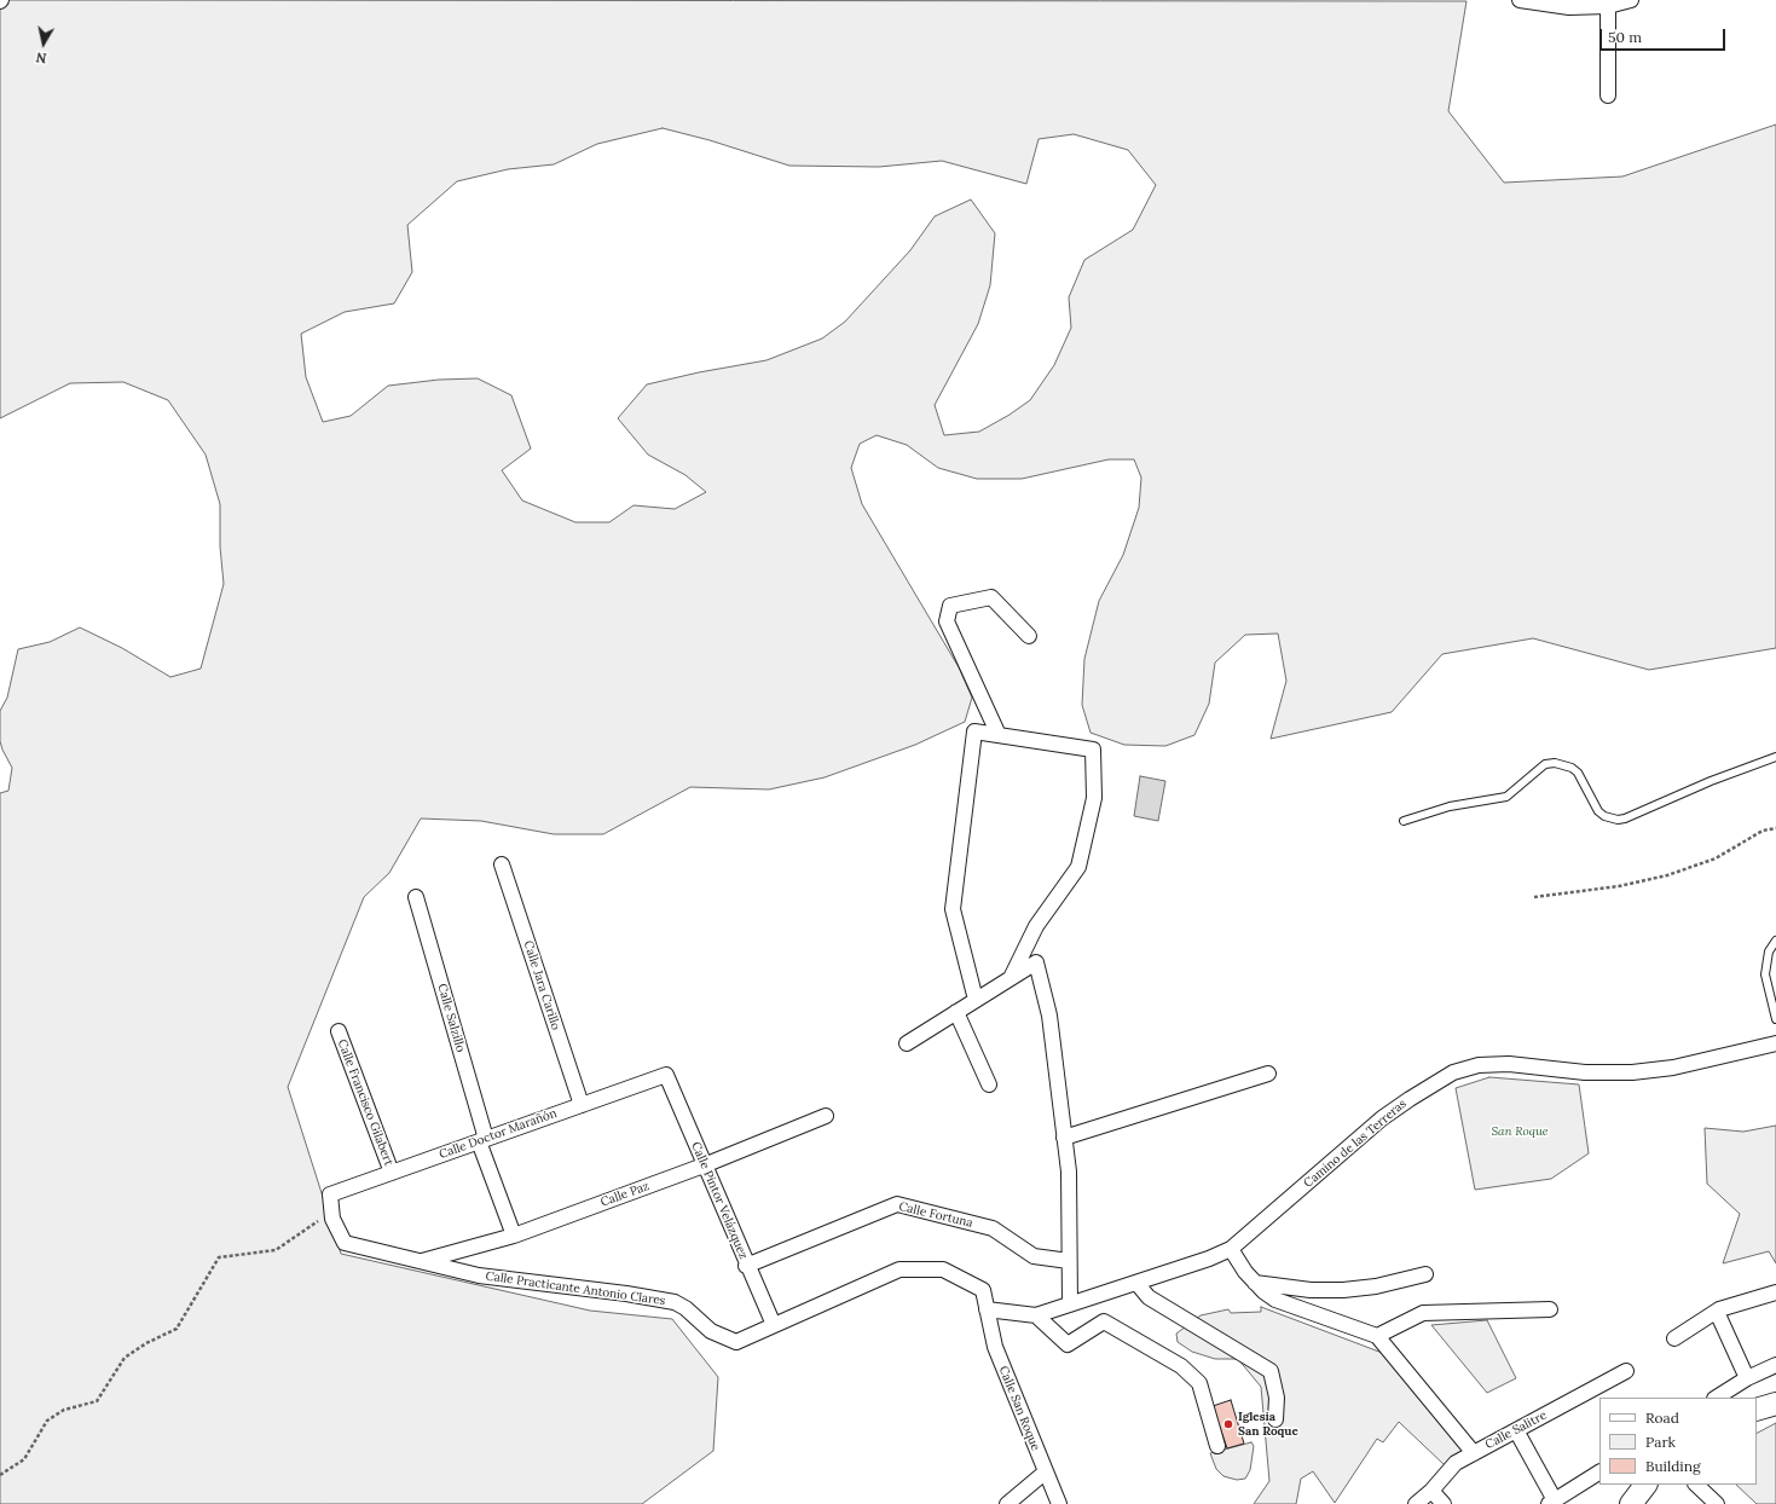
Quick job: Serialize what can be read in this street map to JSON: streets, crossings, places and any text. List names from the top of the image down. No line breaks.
{"streets":{"street":["Calle Jara Carillo","Calle Salzillo","Calle Francisco Gilabert","Calle Doctor Marañón","Camino de las Terreras","Calle Paz","Calle Pintor Velázquez","Calle Fortuna","Calle Practicante Antonio Clares","Calle San Roque","Calle Salitre"]},"crossings":[["Calle Jara Carillo","Calle Doctor Marañón"],["Calle Salzillo","Calle Doctor Marañón"],["Calle Salzillo","Calle Paz"],["Calle Francisco Gilabert","Calle Doctor Marañón"],["Calle Doctor Marañón","Calle Pintor Velázquez"],["Calle Doctor Marañón","Calle Practicante Antonio Clares"],["Camino de las Terreras","Calle Practicante Antonio Clares"],["Camino de las Terreras","Calle San Roque"],["Calle Paz","Calle Pintor Velázquez"],["Calle Paz","Calle Practicante Antonio Clares"],["Calle Pintor Velázquez","Calle Fortuna"],["Calle Pintor Velázquez","Calle Practicante Antonio Clares"],["Calle Practicante Antonio Clares","Calle San Roque"]],"parks":["San Roque"],"places":["Iglesia San Roque"],"legend":["Road","Park","Building"],"scale_bar":"50 m","north":"bottom"}
